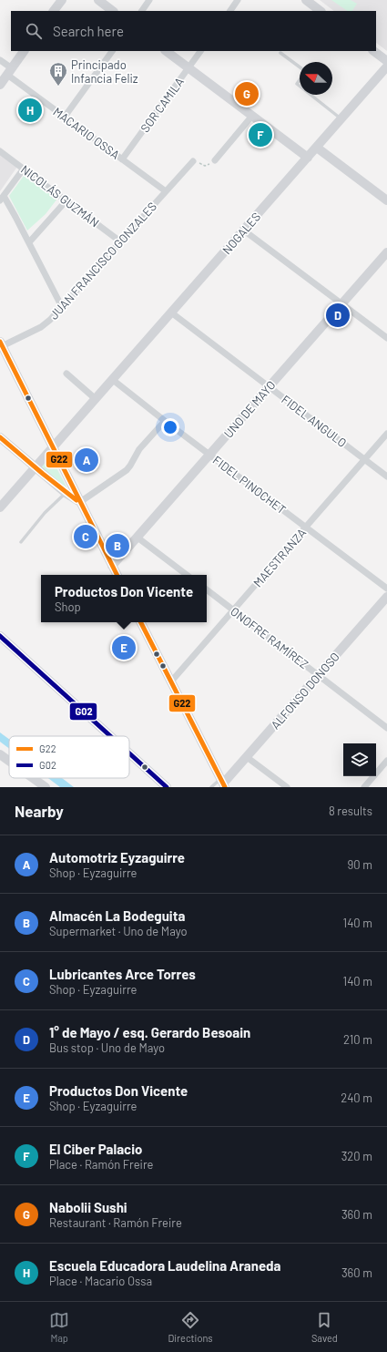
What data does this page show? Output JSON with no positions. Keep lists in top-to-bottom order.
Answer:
{
  "streets": {
    "street": [
      "SOR CAMILA",
      "MACARIO OSSA",
      "NICOLÁS GUZMÁN",
      "NOGALES",
      "JUAN FRANCISCO GONZALES",
      "UNO DE MAYO",
      "FIDEL ANGULO",
      "FIDEL PINOCHET",
      "MAESTRANZA",
      "ONOFRE RAMÍREZ",
      "ALFONSO DONOSO"
    ]
  },
  "crossings": [
    ["SOR CAMILA", "MACARIO OSSA"],
    ["MACARIO OSSA", "JUAN FRANCISCO GONZALES"],
    ["NICOLÁS GUZMÁN", "JUAN FRANCISCO GONZALES"],
    ["NOGALES", "FIDEL ANGULO"],
    ["NOGALES", "FIDEL PINOCHET"],
    ["UNO DE MAYO", "FIDEL ANGULO"],
    ["UNO DE MAYO", "FIDEL PINOCHET"],
    ["FIDEL ANGULO", "MAESTRANZA"],
    ["FIDEL PINOCHET", "MAESTRANZA"],
    ["MAESTRANZA", "ONOFRE RAMÍREZ"],
    ["ONOFRE RAMÍREZ", "ALFONSO DONOSO"]
  ],
  "places": {
    "building": ["Principado Infancia Feliz"]
  },
  "lines": ["transit line G22", "transit line G02"],
  "legend": ["G22", "G02"],
  "north": "left",
  "page": {
    "search": "Search here",
    "pins": [
      "G",
      "H",
      "F",
      "D",
      "A",
      "C",
      "B",
      "E"
    ],
    "popup": ["Productos Don Vicente", "Shop"],
    "heading": ["Nearby", "8 results"],
    "list": [
      {
        "mark": "A",
        "name": "Automotriz Eyzaguirre",
        "note": "Shop · Eyzaguirre",
        "value": "90 m"
      },
      {
        "mark": "B",
        "name": "Almacén La Bodeguita",
        "note": "Supermarket · Uno de Mayo",
        "value": "140 m"
      },
      {
        "mark": "C",
        "name": "Lubricantes Arce Torres",
        "note": "Shop · Eyzaguirre",
        "value": "140 m"
      },
      {
        "mark": "D",
        "name": "1° de Mayo / esq. Gerardo Besoain",
        "note": "Bus stop · Uno de Mayo",
        "value": "210 m"
      },
      {
        "mark": "E",
        "name": "Productos Don Vicente",
        "note": "Shop · Eyzaguirre",
        "value": "240 m"
      },
      {
        "mark": "F",
        "name": "El Ciber Palacio",
        "note": "Place · Ramón Freire",
        "value": "320 m"
      },
      {
        "mark": "G",
        "name": "Nabolii Sushi",
        "note": "Restaurant · Ramón Freire",
        "value": "360 m"
      },
      {
        "mark": "H",
        "name": "Escuela Educadora Laudelina Araneda",
        "note": "Place · Macario Ossa",
        "value": "360 m"
      }
    ],
    "nav": ["Map", "Directions", "Saved"]
  }
}
